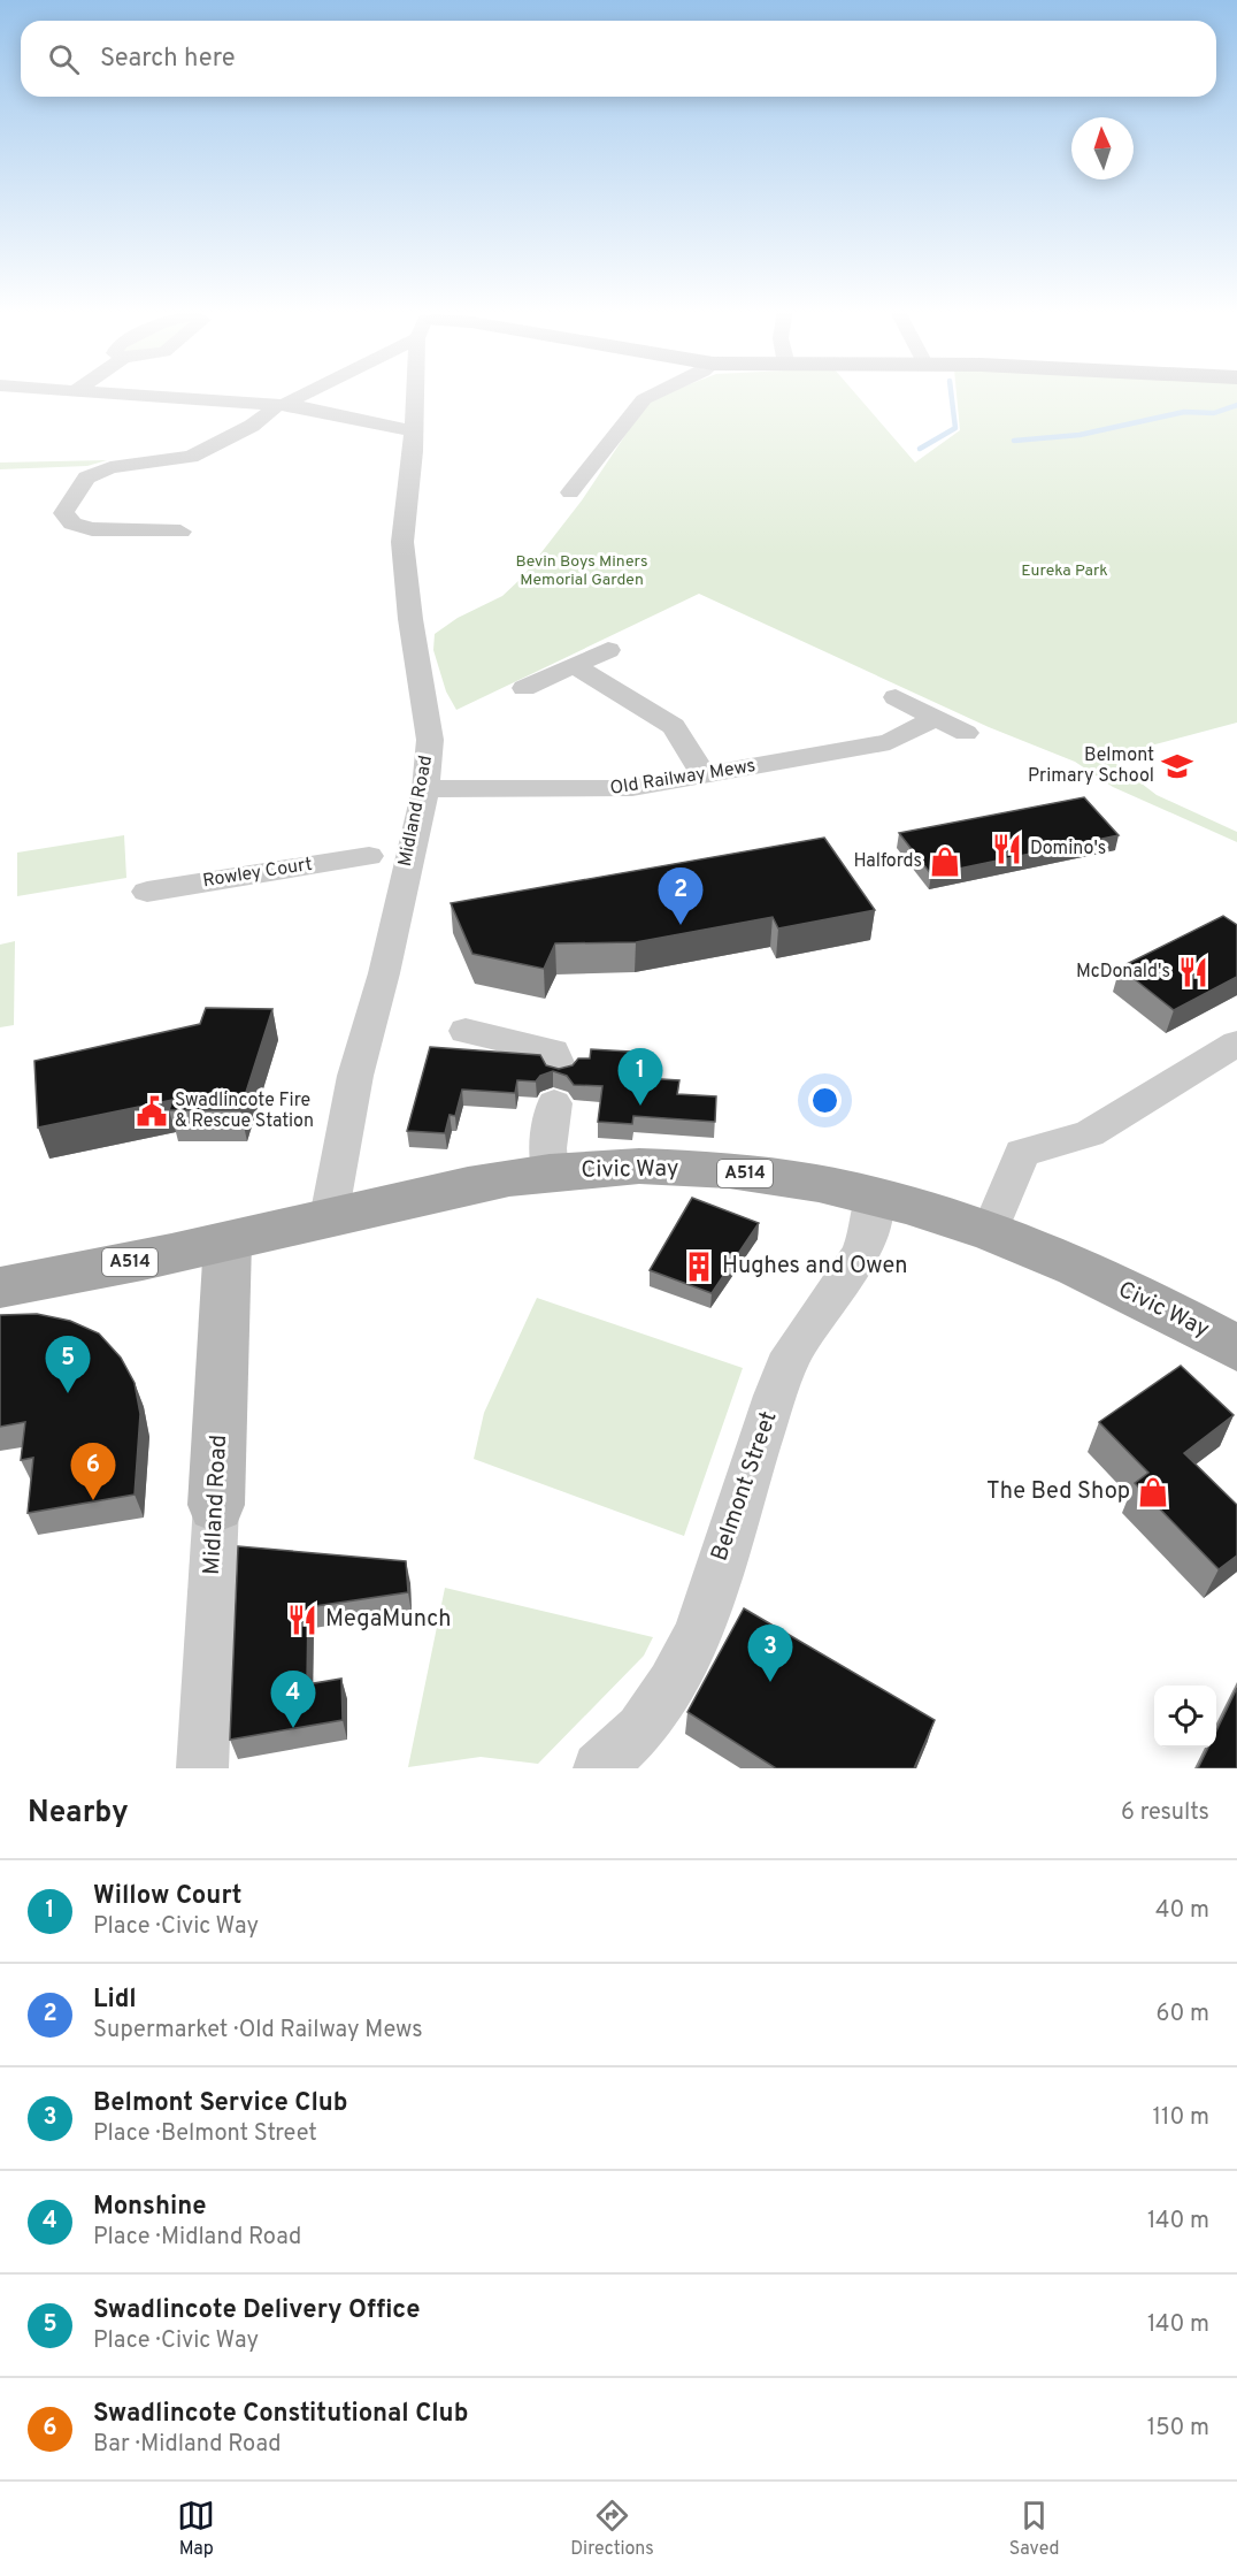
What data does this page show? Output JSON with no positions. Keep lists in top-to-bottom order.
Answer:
{
  "streets": {
    "main road": ["Midland Road", "Civic Way", "A514"],
    "street": ["Old Railway Mews", "Rowley Court", "Belmont Street"]
  },
  "crossings": [
    ["Old Railway Mews", "Midland Road"],
    ["Midland Road", "Civic Way"],
    ["Civic Way", "Belmont Street"]
  ],
  "parks": ["Bevin Boys Miners Memorial Garden", "Eureka Park"],
  "places": {
    "school or university": ["Belmont Primary School"],
    "restaurant": ["Domino's", "McDonald's", "MegaMunch"],
    "shop": ["Halfords", "The Bed Shop"],
    "public building": ["Swadlincote Fire & Rescue Station"],
    "building": ["Hughes and Owen"]
  },
  "north": "top",
  "page": {
    "search": "Search here",
    "pins": [
      "2",
      "1",
      "5",
      "6",
      "3",
      "4"
    ],
    "heading": ["Nearby", "6 results"],
    "list": [
      {
        "mark": "1",
        "name": "Willow Court",
        "note": "Place · Civic Way",
        "value": "40 m"
      },
      {
        "mark": "2",
        "name": "Lidl",
        "note": "Supermarket · Old Railway Mews",
        "value": "60 m"
      },
      {
        "mark": "3",
        "name": "Belmont Service Club",
        "note": "Place · Belmont Street",
        "value": "110 m"
      },
      {
        "mark": "4",
        "name": "Monshine",
        "note": "Place · Midland Road",
        "value": "140 m"
      },
      {
        "mark": "5",
        "name": "Swadlincote Delivery Office",
        "note": "Place · Civic Way",
        "value": "140 m"
      },
      {
        "mark": "6",
        "name": "Swadlincote Constitutional Club",
        "note": "Bar · Midland Road",
        "value": "150 m"
      }
    ],
    "nav": ["Map", "Directions", "Saved"]
  }
}
